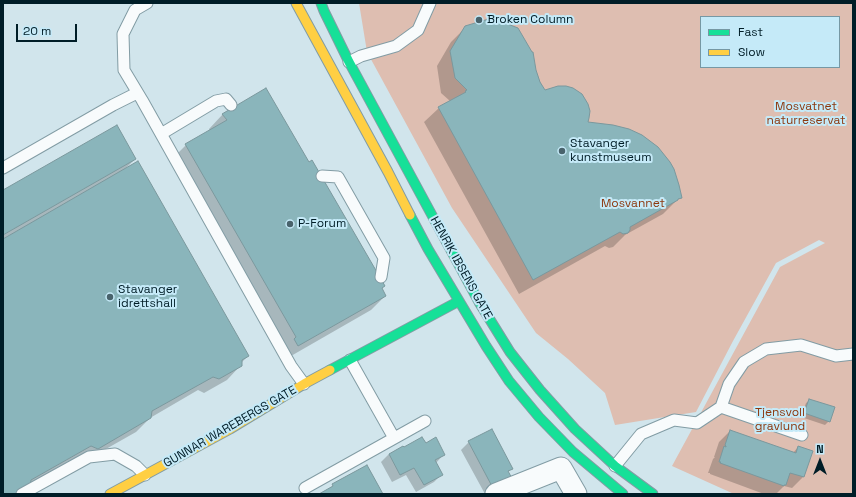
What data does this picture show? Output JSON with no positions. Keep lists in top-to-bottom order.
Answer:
{
  "streets": {
    "main road": ["HENRIK IBSENS GATE", "GUNNAR WAREBERGS GATE"]
  },
  "crossings": [
    ["HENRIK IBSENS GATE", "GUNNAR WAREBERGS GATE"]
  ],
  "parks": ["Mosvatnet naturreservat", "Mosvannet", "Tjensvoll gravlund"],
  "places": [
    "Broken Column",
    "Stavanger kunstmuseum",
    "P-Forum",
    "Stavanger idrettshall"
  ],
  "legend": ["Fast", "Slow"],
  "scale_bar": "20 m",
  "north": "top"
}
